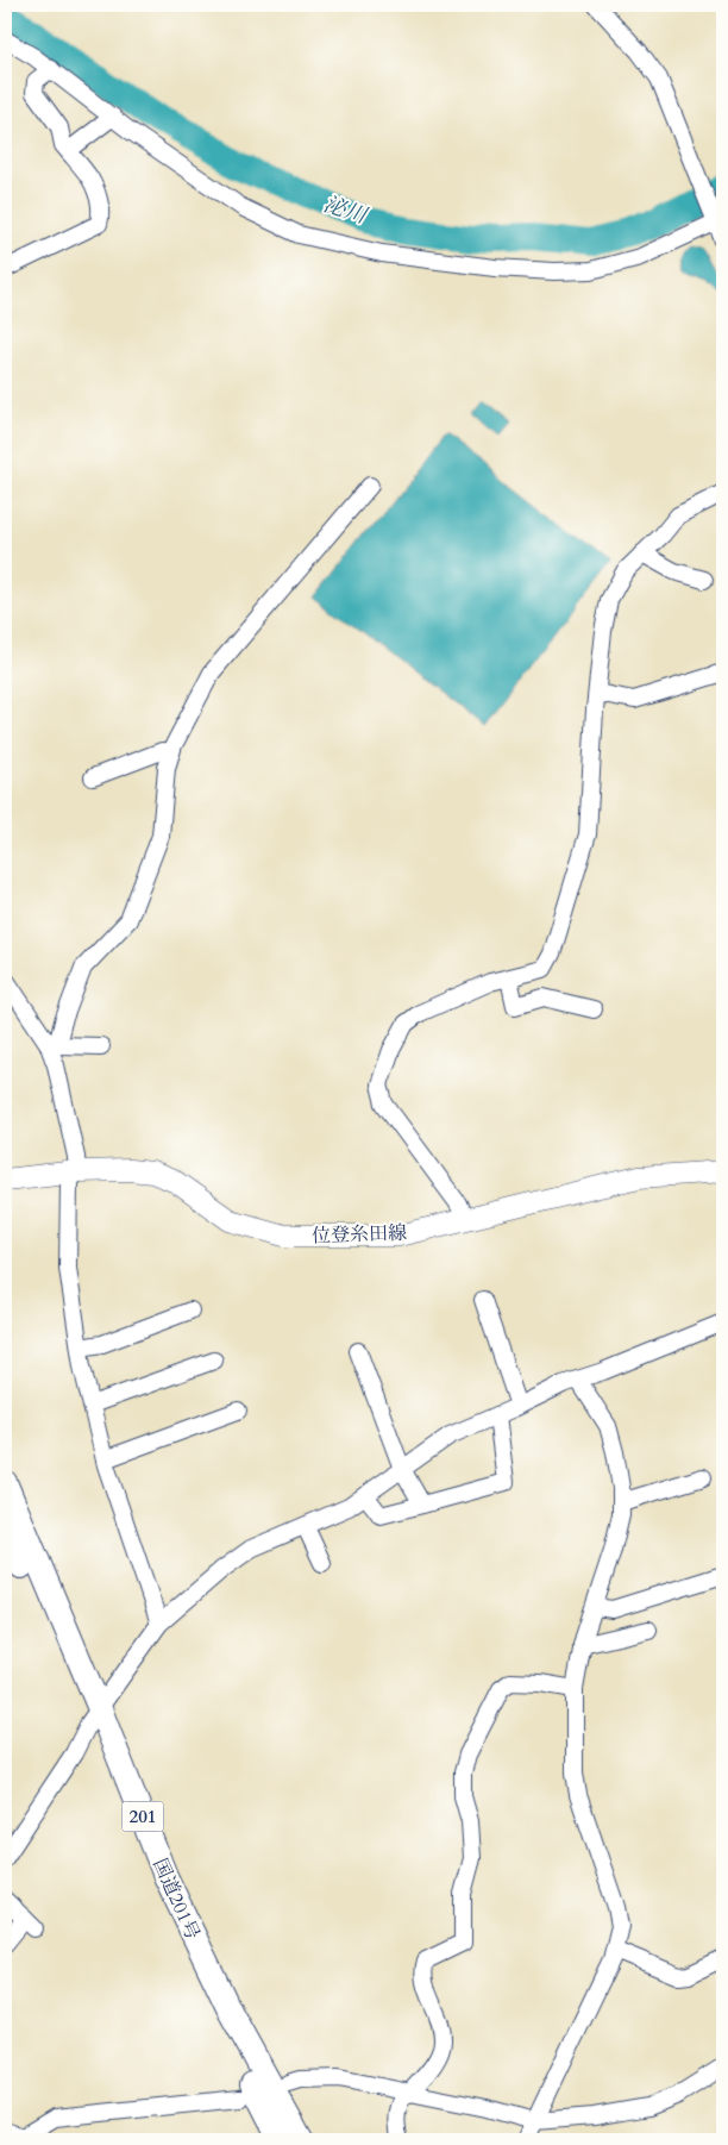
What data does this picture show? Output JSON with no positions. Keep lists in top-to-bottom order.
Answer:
{
  "streets": {
    "highway": ["201", "国道201号"],
    "main road": ["位登糸田線"]
  },
  "water": ["泌川"]
}
